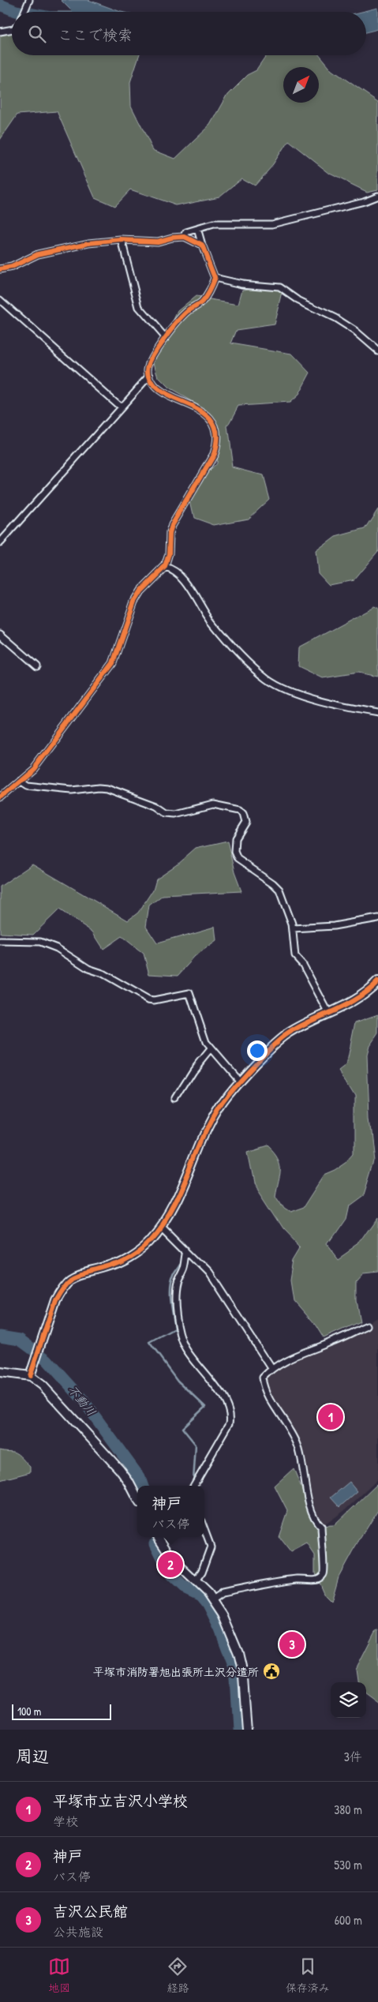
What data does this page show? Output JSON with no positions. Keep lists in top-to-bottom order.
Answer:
{
  "water": ["不動川"],
  "places": {
    "public building": ["平塚市消防署旭出張所土沢分遣所"]
  },
  "scale_bar": "100 m",
  "north": "top right",
  "page": {
    "search": "ここで検索",
    "pins": ["1", "2", "3"],
    "popup": ["神戸", "バス停"],
    "scale": "100 m",
    "heading": ["周辺", "3件"],
    "list": [
      {
        "mark": "1",
        "name": "平塚市立吉沢小学校",
        "note": "学校",
        "value": "380 m"
      },
      {
        "mark": "2",
        "name": "神戸",
        "note": "バス停",
        "value": "530 m"
      },
      {
        "mark": "3",
        "name": "吉沢公民館",
        "note": "公共施設",
        "value": "600 m"
      }
    ],
    "nav": ["地図", "経路", "保存済み"]
  }
}
